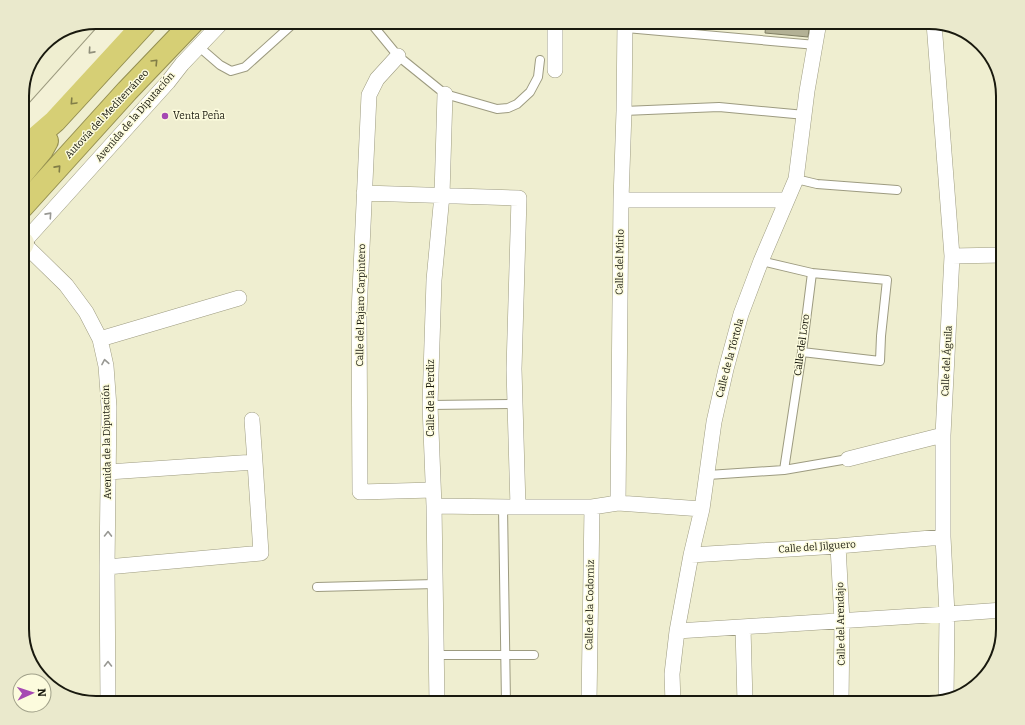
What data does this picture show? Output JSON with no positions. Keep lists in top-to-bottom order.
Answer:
{
  "streets": {
    "highway": ["Autovía del Mediterráneo"],
    "street": [
      "Avenida de la Diputación",
      "Calle del Mirlo",
      "Calle del Pajaro Carpintero",
      "Calle de la Tórtola",
      "Calle del Águila",
      "Calle de la Perdiz",
      "Calle del Jilguero",
      "Calle de la Codorniz",
      "Calle del Arendajo"
    ],
    "lane": ["Calle del Loro"]
  },
  "crossings": [
    ["Calle del Pajaro Carpintero", "Calle de la Perdiz"],
    ["Calle de la Tórtola", "Calle del Jilguero"],
    ["Calle del Águila", "Calle del Jilguero"],
    ["Calle del Jilguero", "Calle del Arendajo"]
  ],
  "one_way": ["Avenida de la Diputación"],
  "places": ["Venta Peña"],
  "north": "right"
}
